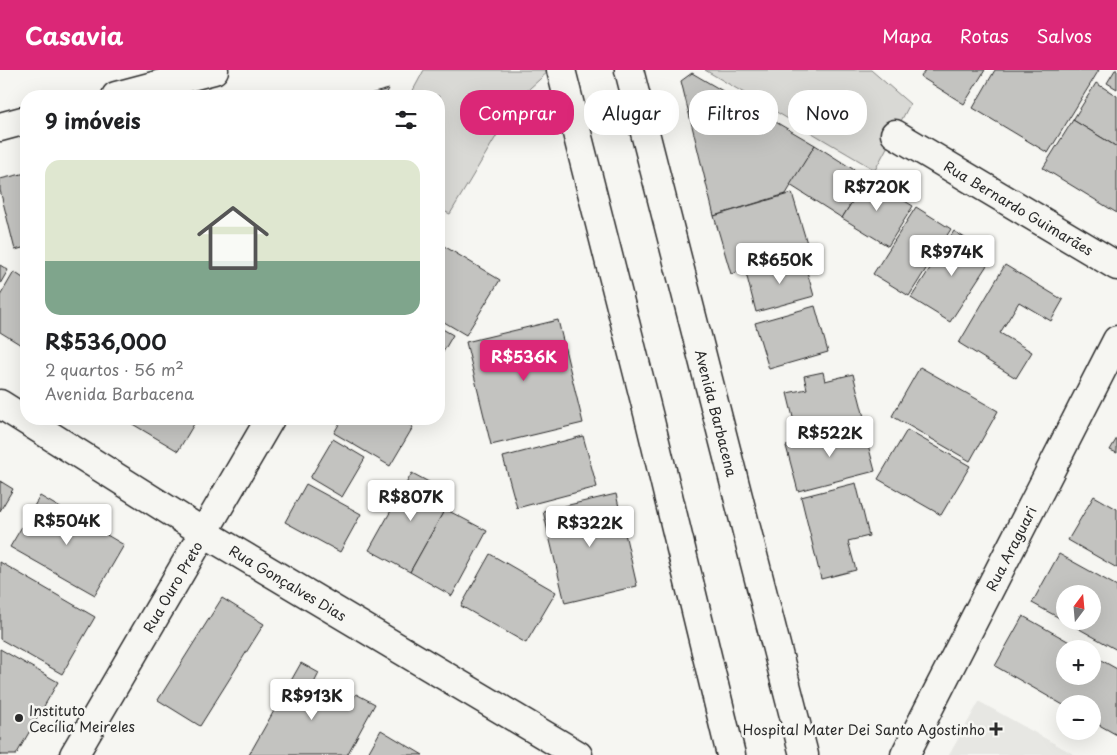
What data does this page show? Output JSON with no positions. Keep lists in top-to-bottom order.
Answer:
{
  "streets": {
    "street": [
      "Rua Bernardo Guimarães",
      "Avenida Barbacena",
      "Rua Araguari",
      "Rua Gonçalves Dias",
      "Rua Ouro Preto"
    ]
  },
  "crossings": [
    ["Rua Gonçalves Dias", "Rua Ouro Preto"]
  ],
  "places": {
    "other": ["Instituto Cecília Meireles"],
    "health": ["Hospital Mater Dei Santo Agostinho"]
  },
  "north": "top",
  "page": {
    "header": "Casavia",
    "nav": ["Mapa", "Rotas", "Salvos"],
    "chip": [
      "Comprar",
      "Alugar",
      "Filtros",
      "Novo"
    ],
    "heading": "9 imóveis",
    "list": [
      {
        "name": "R$536,000",
        "note": "2 quartos · 56 m² · Avenida Barbacena"
      }
    ],
    "price": [
      "R$720K",
      "R$974K",
      "R$650K",
      "R$536K",
      "R$522K",
      "R$807K",
      "R$504K",
      "R$322K",
      "R$913K"
    ],
    "map_buttons": ["+", "−"]
  }
}
